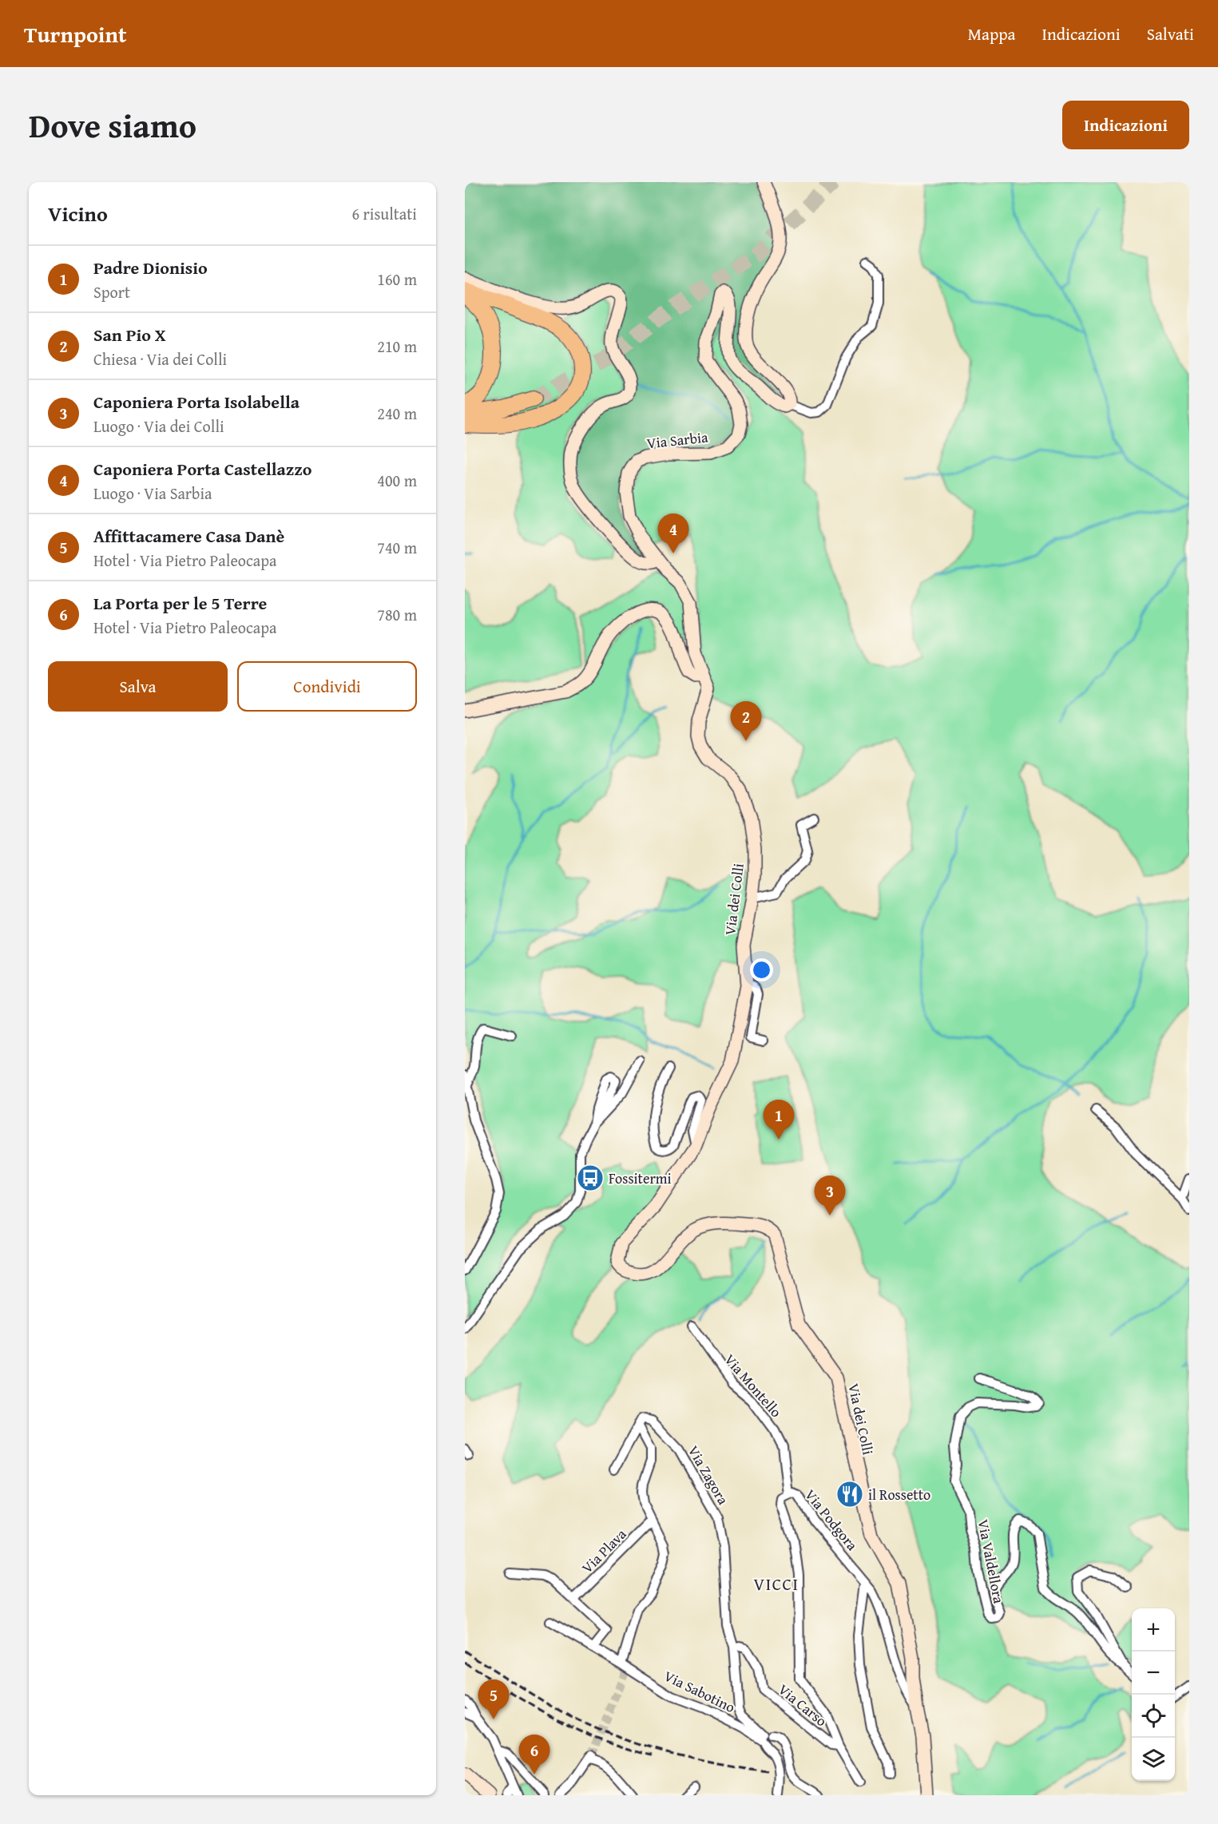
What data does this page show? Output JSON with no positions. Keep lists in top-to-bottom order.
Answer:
{
  "streets": {
    "street": [
      "Via Sarbia",
      "Via dei Colli",
      "Via Montello",
      "Via Zagora",
      "Via Podgora",
      "Via Plava",
      "Via Valdellora",
      "Via Sabotino",
      "Via Carso"
    ]
  },
  "crossings": [
    ["Via Sarbia", "Via dei Colli"],
    ["Via dei Colli", "Via Podgora"],
    ["Via Montello", "Via Podgora"],
    ["Via Zagora", "Via Carso"],
    ["Via Podgora", "Via Carso"]
  ],
  "districts": ["VICCI"],
  "places": {
    "bus stop": ["Fossitermi"],
    "restaurant": ["il Rossetto"]
  },
  "page": {
    "header": "Turnpoint",
    "nav": ["Mappa", "Indicazioni", "Salvati"],
    "title": "Dove siamo",
    "buttons": [
      "Indicazioni",
      ["Salva", "Condividi"]
    ],
    "heading": ["Vicino", "6 risultati"],
    "list": [
      {
        "mark": "1",
        "name": "Padre Dionisio",
        "note": "Sport",
        "value": "160 m"
      },
      {
        "mark": "2",
        "name": "San Pio X",
        "note": "Chiesa · Via dei Colli",
        "value": "210 m"
      },
      {
        "mark": "3",
        "name": "Caponiera Porta Isolabella",
        "note": "Luogo · Via dei Colli",
        "value": "240 m"
      },
      {
        "mark": "4",
        "name": "Caponiera Porta Castellazzo",
        "note": "Luogo · Via Sarbia",
        "value": "400 m"
      },
      {
        "mark": "5",
        "name": "Affittacamere Casa Danè",
        "note": "Hotel · Via Pietro Paleocapa",
        "value": "740 m"
      },
      {
        "mark": "6",
        "name": "La Porta per le 5 Terre",
        "note": "Hotel · Via Pietro Paleocapa",
        "value": "780 m"
      }
    ],
    "pins": [
      "4",
      "2",
      "1",
      "3",
      "5",
      "6"
    ],
    "map_buttons": ["+", "−"]
  }
}
